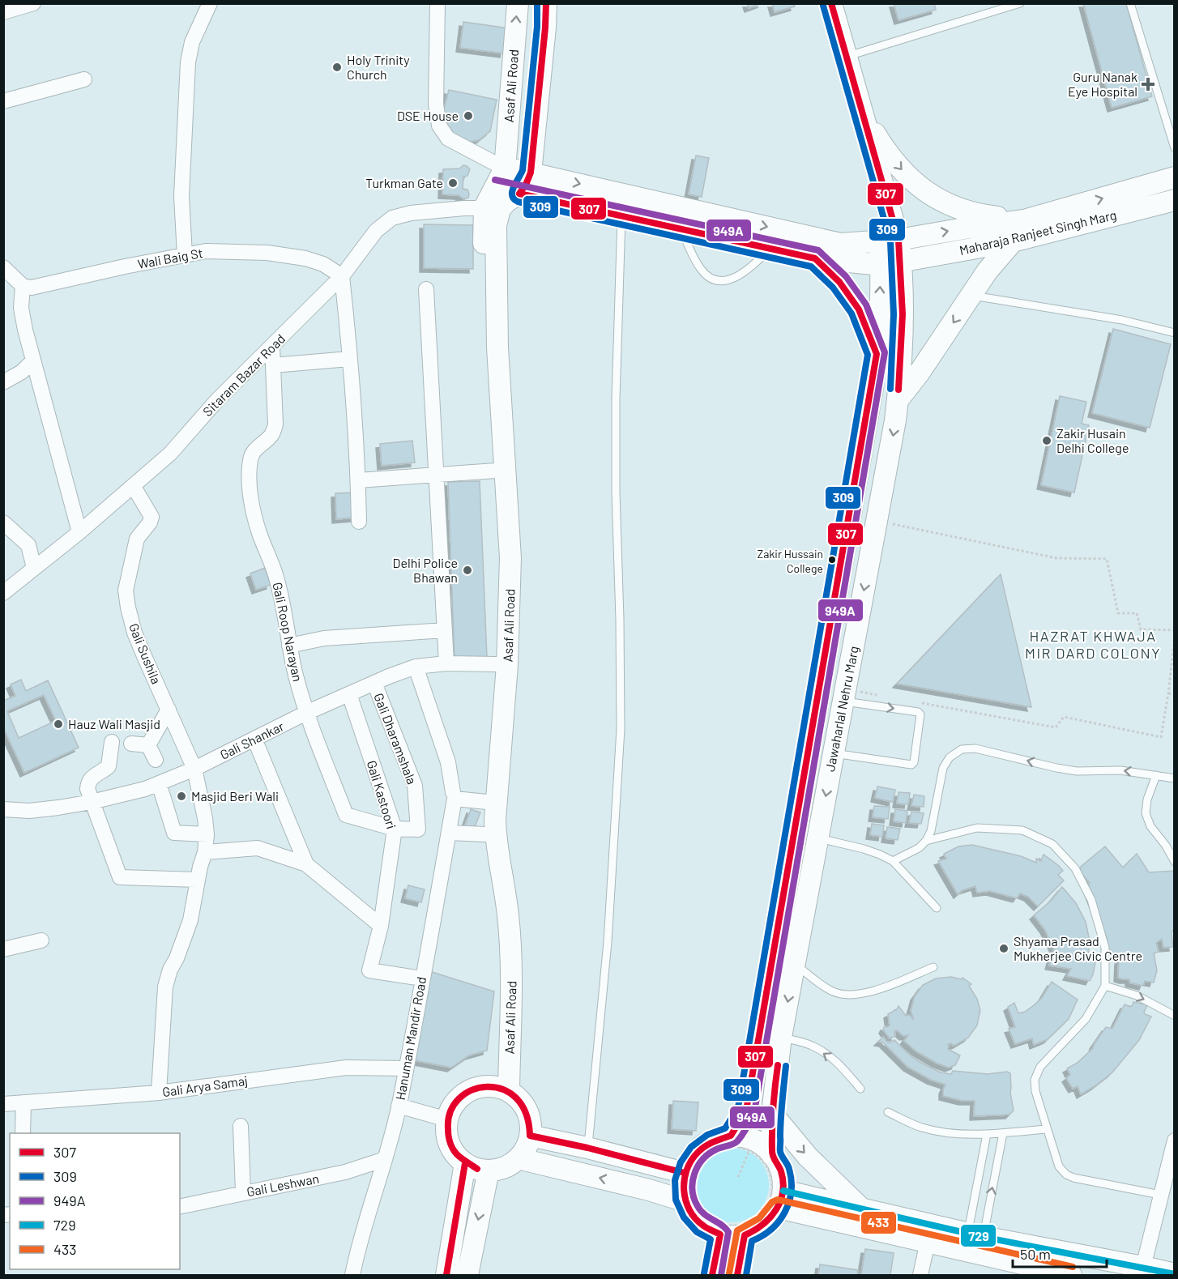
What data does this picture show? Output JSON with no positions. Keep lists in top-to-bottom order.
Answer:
{
  "streets": {
    "main road": ["Asaf Ali Road", "Maharaja Ranjeet Singh Marg", "Jawaharlal Nehru Marg"],
    "street": [
      "Wali Baig St",
      "Sitaram Bazar Road",
      "Gali Roop Narayan",
      "Gali Sushila",
      "Gali Dharamshala",
      "Gali Shankar",
      "Gali Kastoori",
      "Hanuman Mandir Road",
      "Gali Arya Samaj",
      "Gali Leshwan"
    ]
  },
  "crossings": [
    ["Asaf Ali Road", "Maharaja Ranjeet Singh Marg"],
    ["Asaf Ali Road", "Sitaram Bazar Road"],
    ["Asaf Ali Road", "Gali Shankar"],
    ["Maharaja Ranjeet Singh Marg", "Jawaharlal Nehru Marg"],
    ["Wali Baig St", "Sitaram Bazar Road"],
    ["Sitaram Bazar Road", "Gali Roop Narayan"],
    ["Sitaram Bazar Road", "Gali Sushila"],
    ["Gali Roop Narayan", "Gali Dharamshala"],
    ["Gali Roop Narayan", "Gali Shankar"],
    ["Gali Roop Narayan", "Gali Kastoori"],
    ["Gali Sushila", "Gali Shankar"],
    ["Gali Sushila", "Gali Arya Samaj"],
    ["Gali Dharamshala", "Gali Shankar"],
    ["Gali Dharamshala", "Gali Kastoori"],
    ["Gali Shankar", "Gali Kastoori"],
    ["Gali Shankar", "Hanuman Mandir Road"],
    ["Gali Kastoori", "Hanuman Mandir Road"],
    ["Hanuman Mandir Road", "Gali Arya Samaj"],
    ["Hanuman Mandir Road", "Gali Leshwan"]
  ],
  "districts": ["HAZRAT KHWAJA MIR DARD COLONY"],
  "places": {
    "other": [
      "Holy Trinity Church",
      "DSE House",
      "Turkman Gate",
      "Zakir Husain Delhi College",
      "Zakir Hussain College",
      "Delhi Police Bhawan",
      "Hauz Wali Masjid",
      "Masjid Beri Wali",
      "Shyama Prasad Mukherjee Civic Centre"
    ],
    "health": ["Guru Nanak Eye Hospital"]
  },
  "lines": [
    "transit line 307",
    "transit line 309",
    "transit line 949A",
    "transit line 729",
    "transit line 433"
  ],
  "legend": [
    "307",
    "309",
    "949A",
    "729",
    "433"
  ],
  "scale_bar": "50 m"
}
